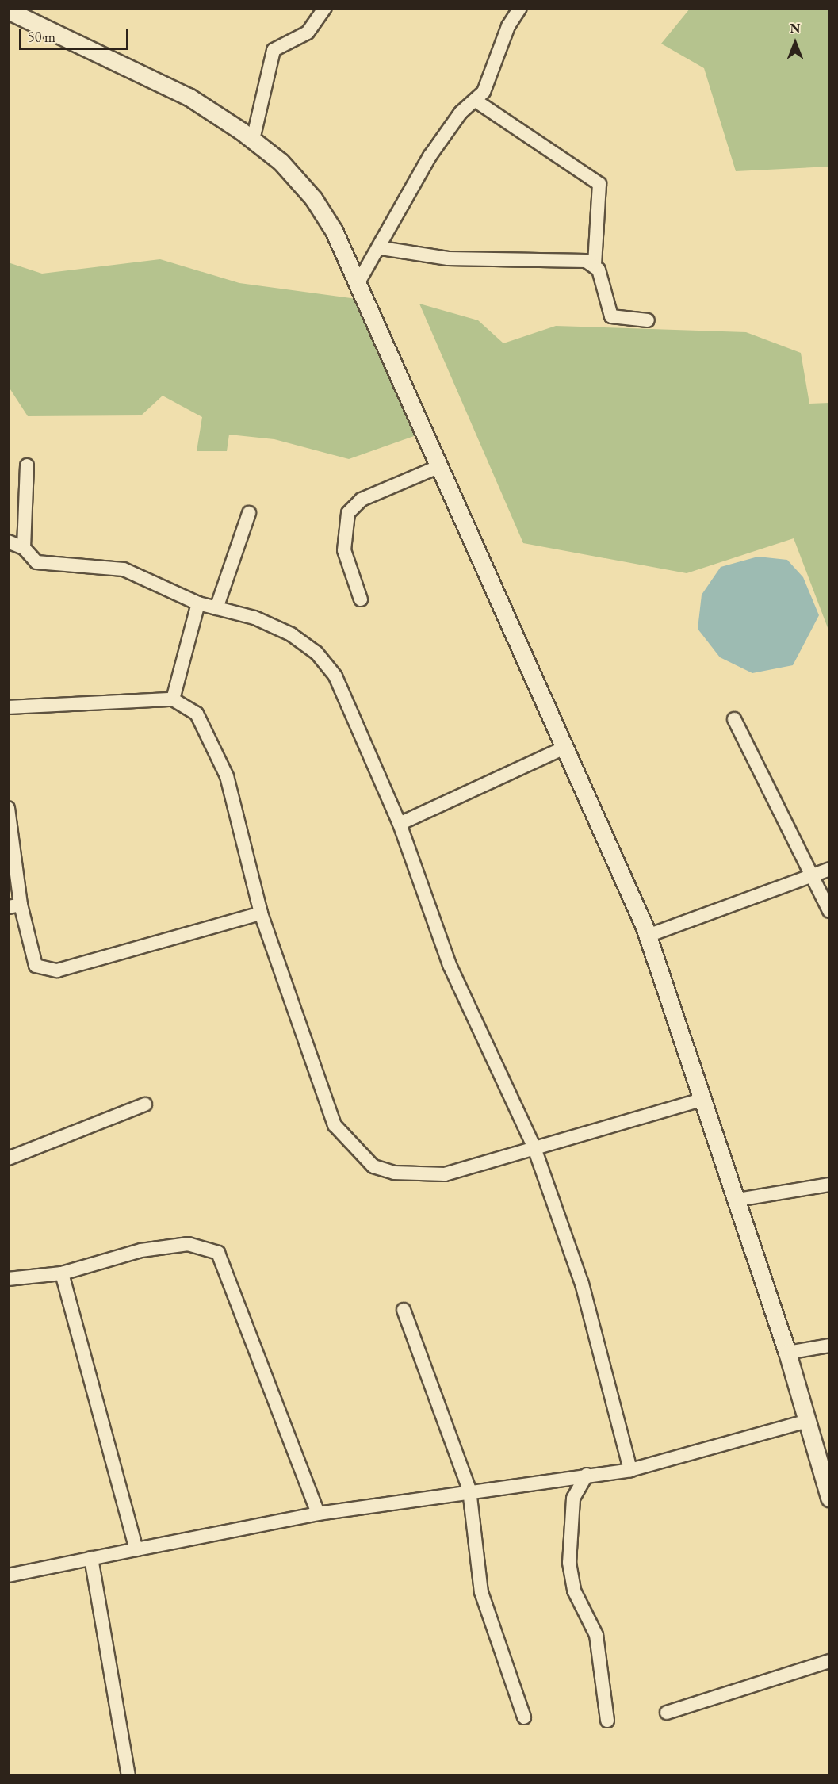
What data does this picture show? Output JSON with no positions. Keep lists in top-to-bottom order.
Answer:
{
  "scale_bar": "50 m",
  "north": "top"
}
